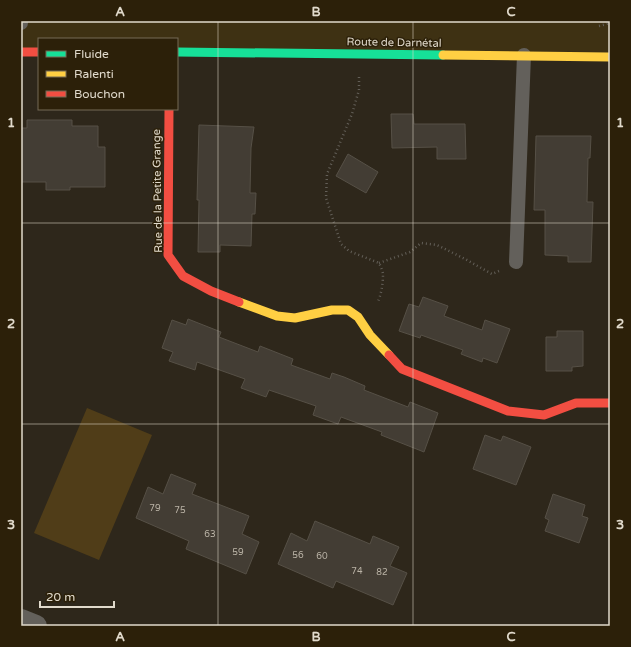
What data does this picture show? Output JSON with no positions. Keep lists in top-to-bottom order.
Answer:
{
  "streets": {
    "street": ["Route de Darnétal", "Rue de la Petite Grange"]
  },
  "house_numbers": [
    "79",
    "75",
    "63",
    "59",
    "56",
    "60",
    "74",
    "82"
  ],
  "legend": ["Fluide", "Ralenti", "Bouchon"],
  "scale_bar": "20 m",
  "grid": {
    "columns": ["A", "B", "C"],
    "rows": ["1", "2", "3"]
  }
}
